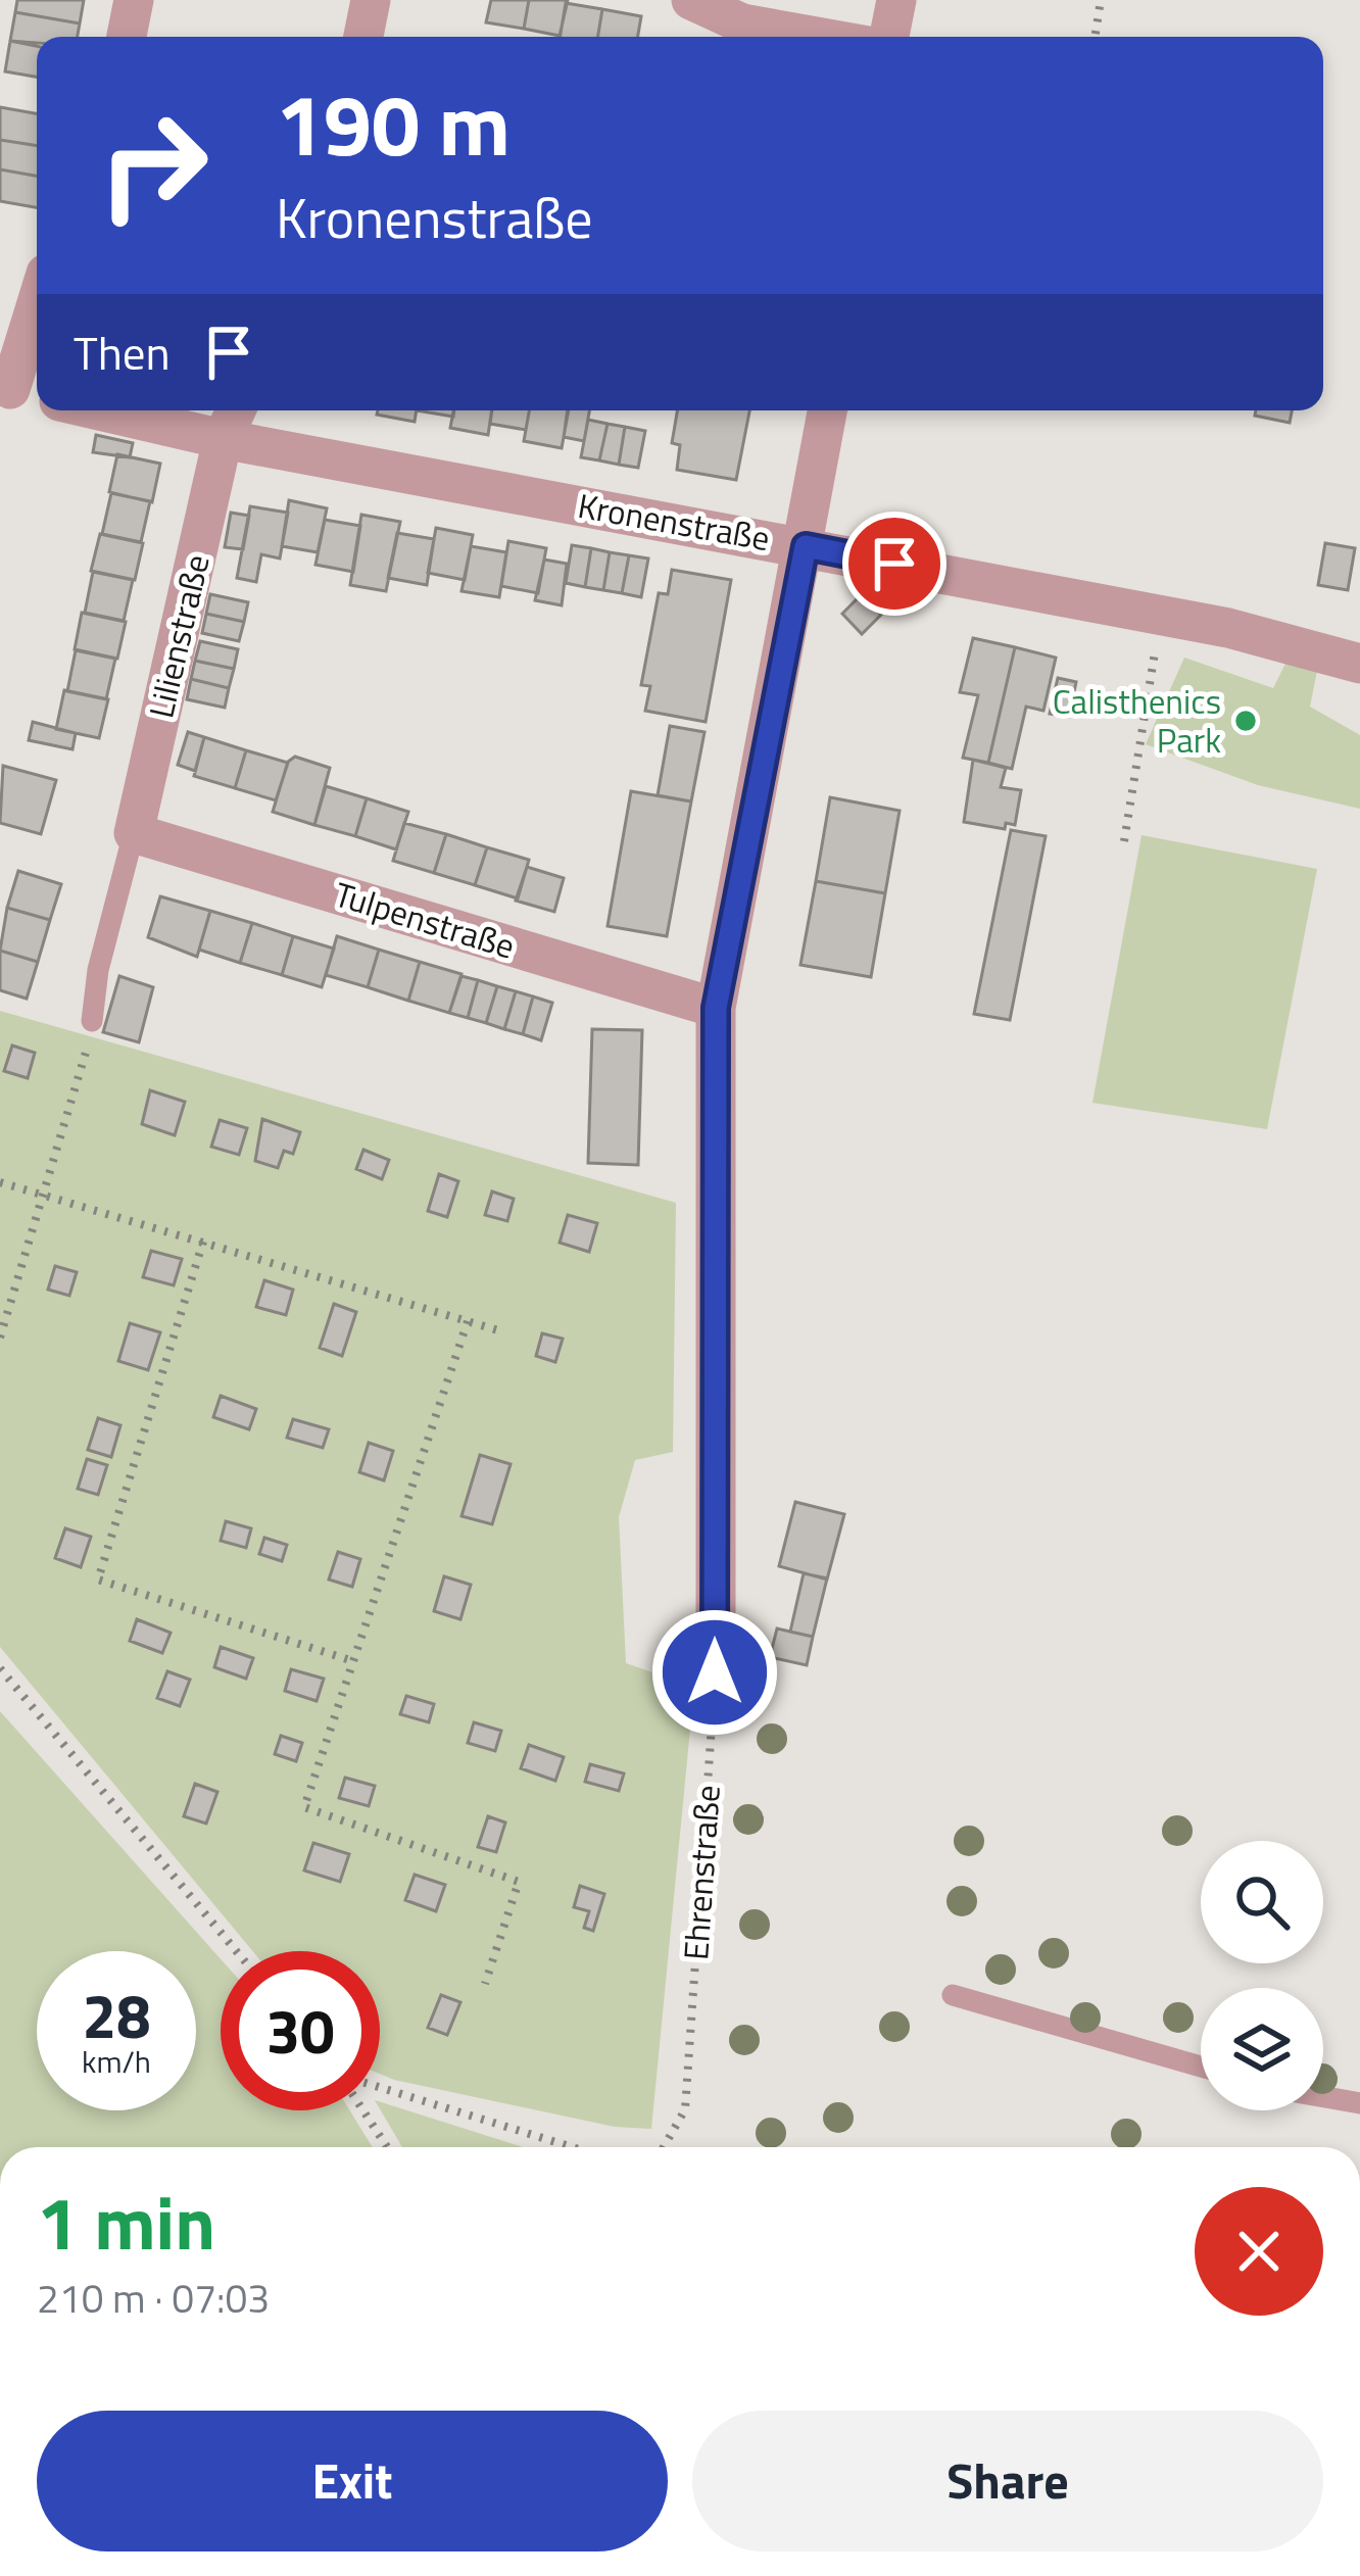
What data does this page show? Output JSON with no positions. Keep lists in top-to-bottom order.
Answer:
{
  "streets": {
    "street": ["Kronenstraße", "Lilienstraße", "Tulpenstraße"],
    "path": ["Ehrenstraße"]
  },
  "crossings": [
    ["Kronenstraße", "Lilienstraße"],
    ["Lilienstraße", "Tulpenstraße"]
  ],
  "places": ["Calisthenics Park"],
  "page": {
    "turn": ["190 m", "Kronenstraße"],
    "then": "Then",
    "speed": "28 km/h",
    "limit": "30",
    "heading": ["1 min", "210 m · 07:03"],
    "buttons": ["Exit", "Share"]
  }
}
